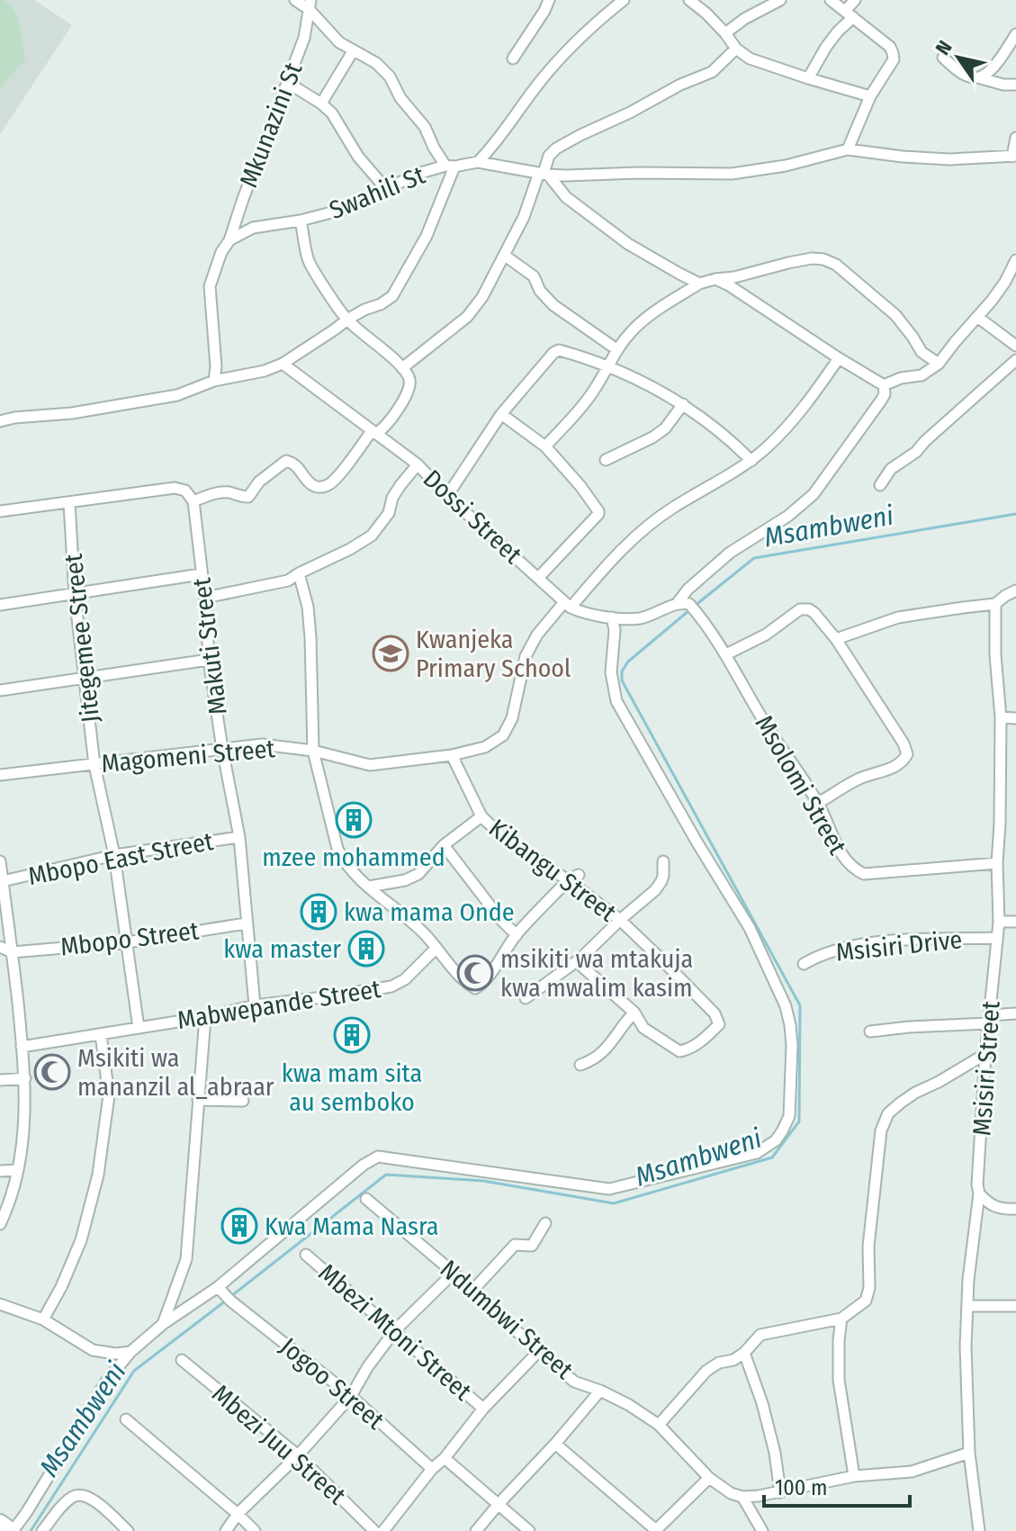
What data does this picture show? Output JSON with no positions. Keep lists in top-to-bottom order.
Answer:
{
  "streets": {
    "street": [
      "Mkunazini St",
      "Swahili St",
      "Dossi Street",
      "Jitegemee Street",
      "Makuti Street",
      "Magomeni Street",
      "Msolomi Street",
      "Mbopo East Street",
      "Kibangu Street",
      "Mbopo Street",
      "Msisiri Drive",
      "Mabwepande Street",
      "Msisiri Street",
      "Ndumbwi Street",
      "Mbezi Mtoni Street",
      "Jogoo Street",
      "Mbezi Juu Street"
    ]
  },
  "crossings": [
    ["Mkunazini St", "Swahili St"],
    ["Dossi Street", "Magomeni Street"],
    ["Jitegemee Street", "Magomeni Street"],
    ["Jitegemee Street", "Mbopo East Street"],
    ["Jitegemee Street", "Mbopo Street"],
    ["Jitegemee Street", "Mabwepande Street"],
    ["Makuti Street", "Magomeni Street"],
    ["Makuti Street", "Mbopo East Street"],
    ["Makuti Street", "Mbopo Street"],
    ["Makuti Street", "Mabwepande Street"],
    ["Magomeni Street", "Kibangu Street"],
    ["Msolomi Street", "Msisiri Street"],
    ["Msisiri Drive", "Msisiri Street"]
  ],
  "water": ["Msambweni"],
  "places": {
    "school or university": ["Kwanjeka Primary School"],
    "building": [
      "mzee mohammed",
      "kwa mama Onde",
      "kwa master",
      "kwa mam sita au semboko",
      "Kwa Mama Nasra"
    ],
    "mosque": ["msikiti wa mtakuja kwa mwalim kasim", "Msikiti wa mananzil al_abraar"]
  },
  "scale_bar": "100 m",
  "north": "top left"
}
